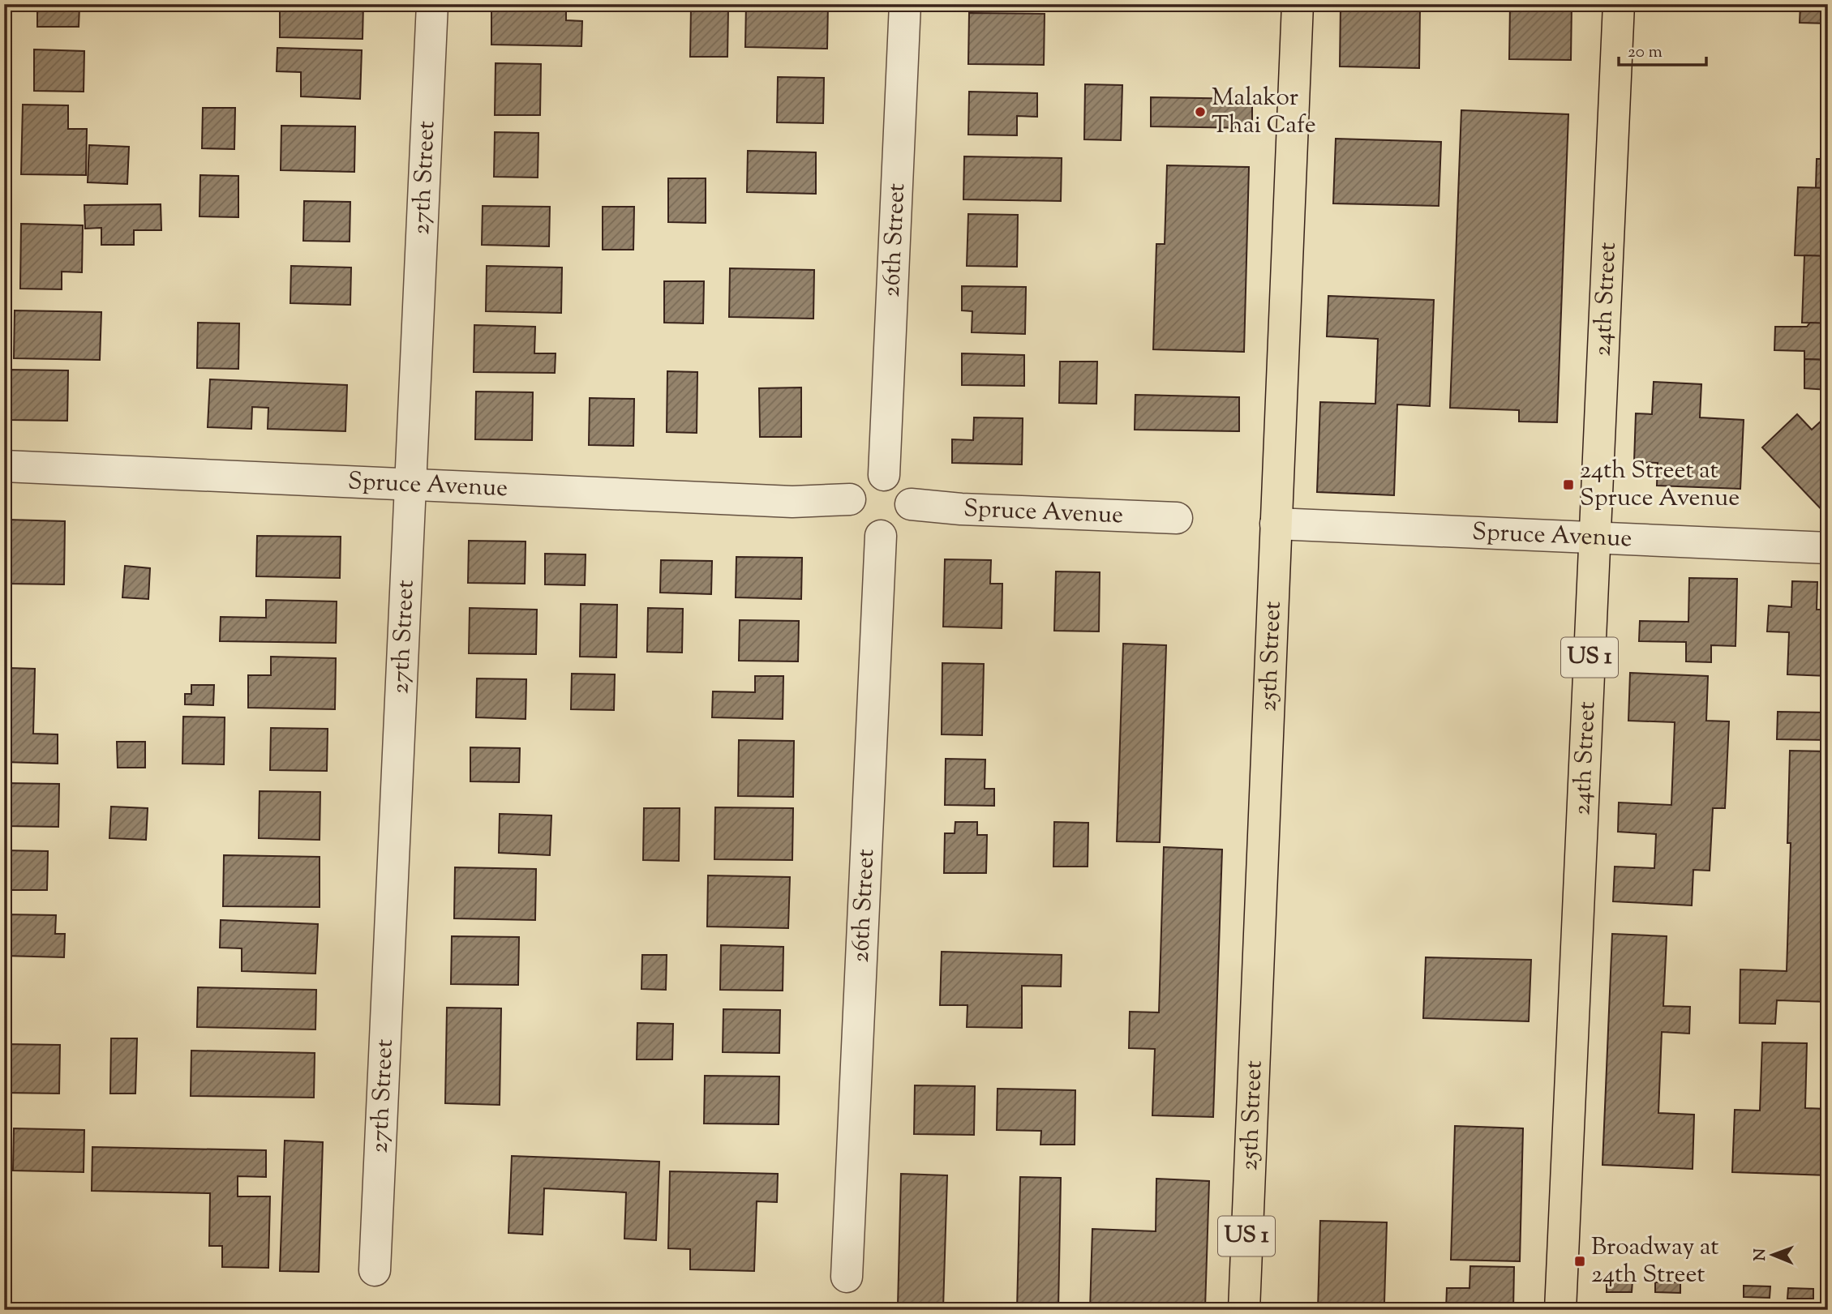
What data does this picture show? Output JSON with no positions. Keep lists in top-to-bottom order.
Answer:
{
  "streets": {
    "main road": ["24th Street", "25th Street", "US 1"],
    "street": ["27th Street", "26th Street", "Spruce Avenue"]
  },
  "crossings": [
    ["27th Street", "Spruce Avenue"],
    ["26th Street", "Spruce Avenue"],
    ["24th Street", "Spruce Avenue"],
    ["Spruce Avenue", "25th Street"]
  ],
  "places": {
    "other": ["Malakor Thai Cafe"],
    "transit": ["24th Street at Spruce Avenue", "Broadway at 24th Street"]
  },
  "scale_bar": "20 m",
  "north": "left"
}
